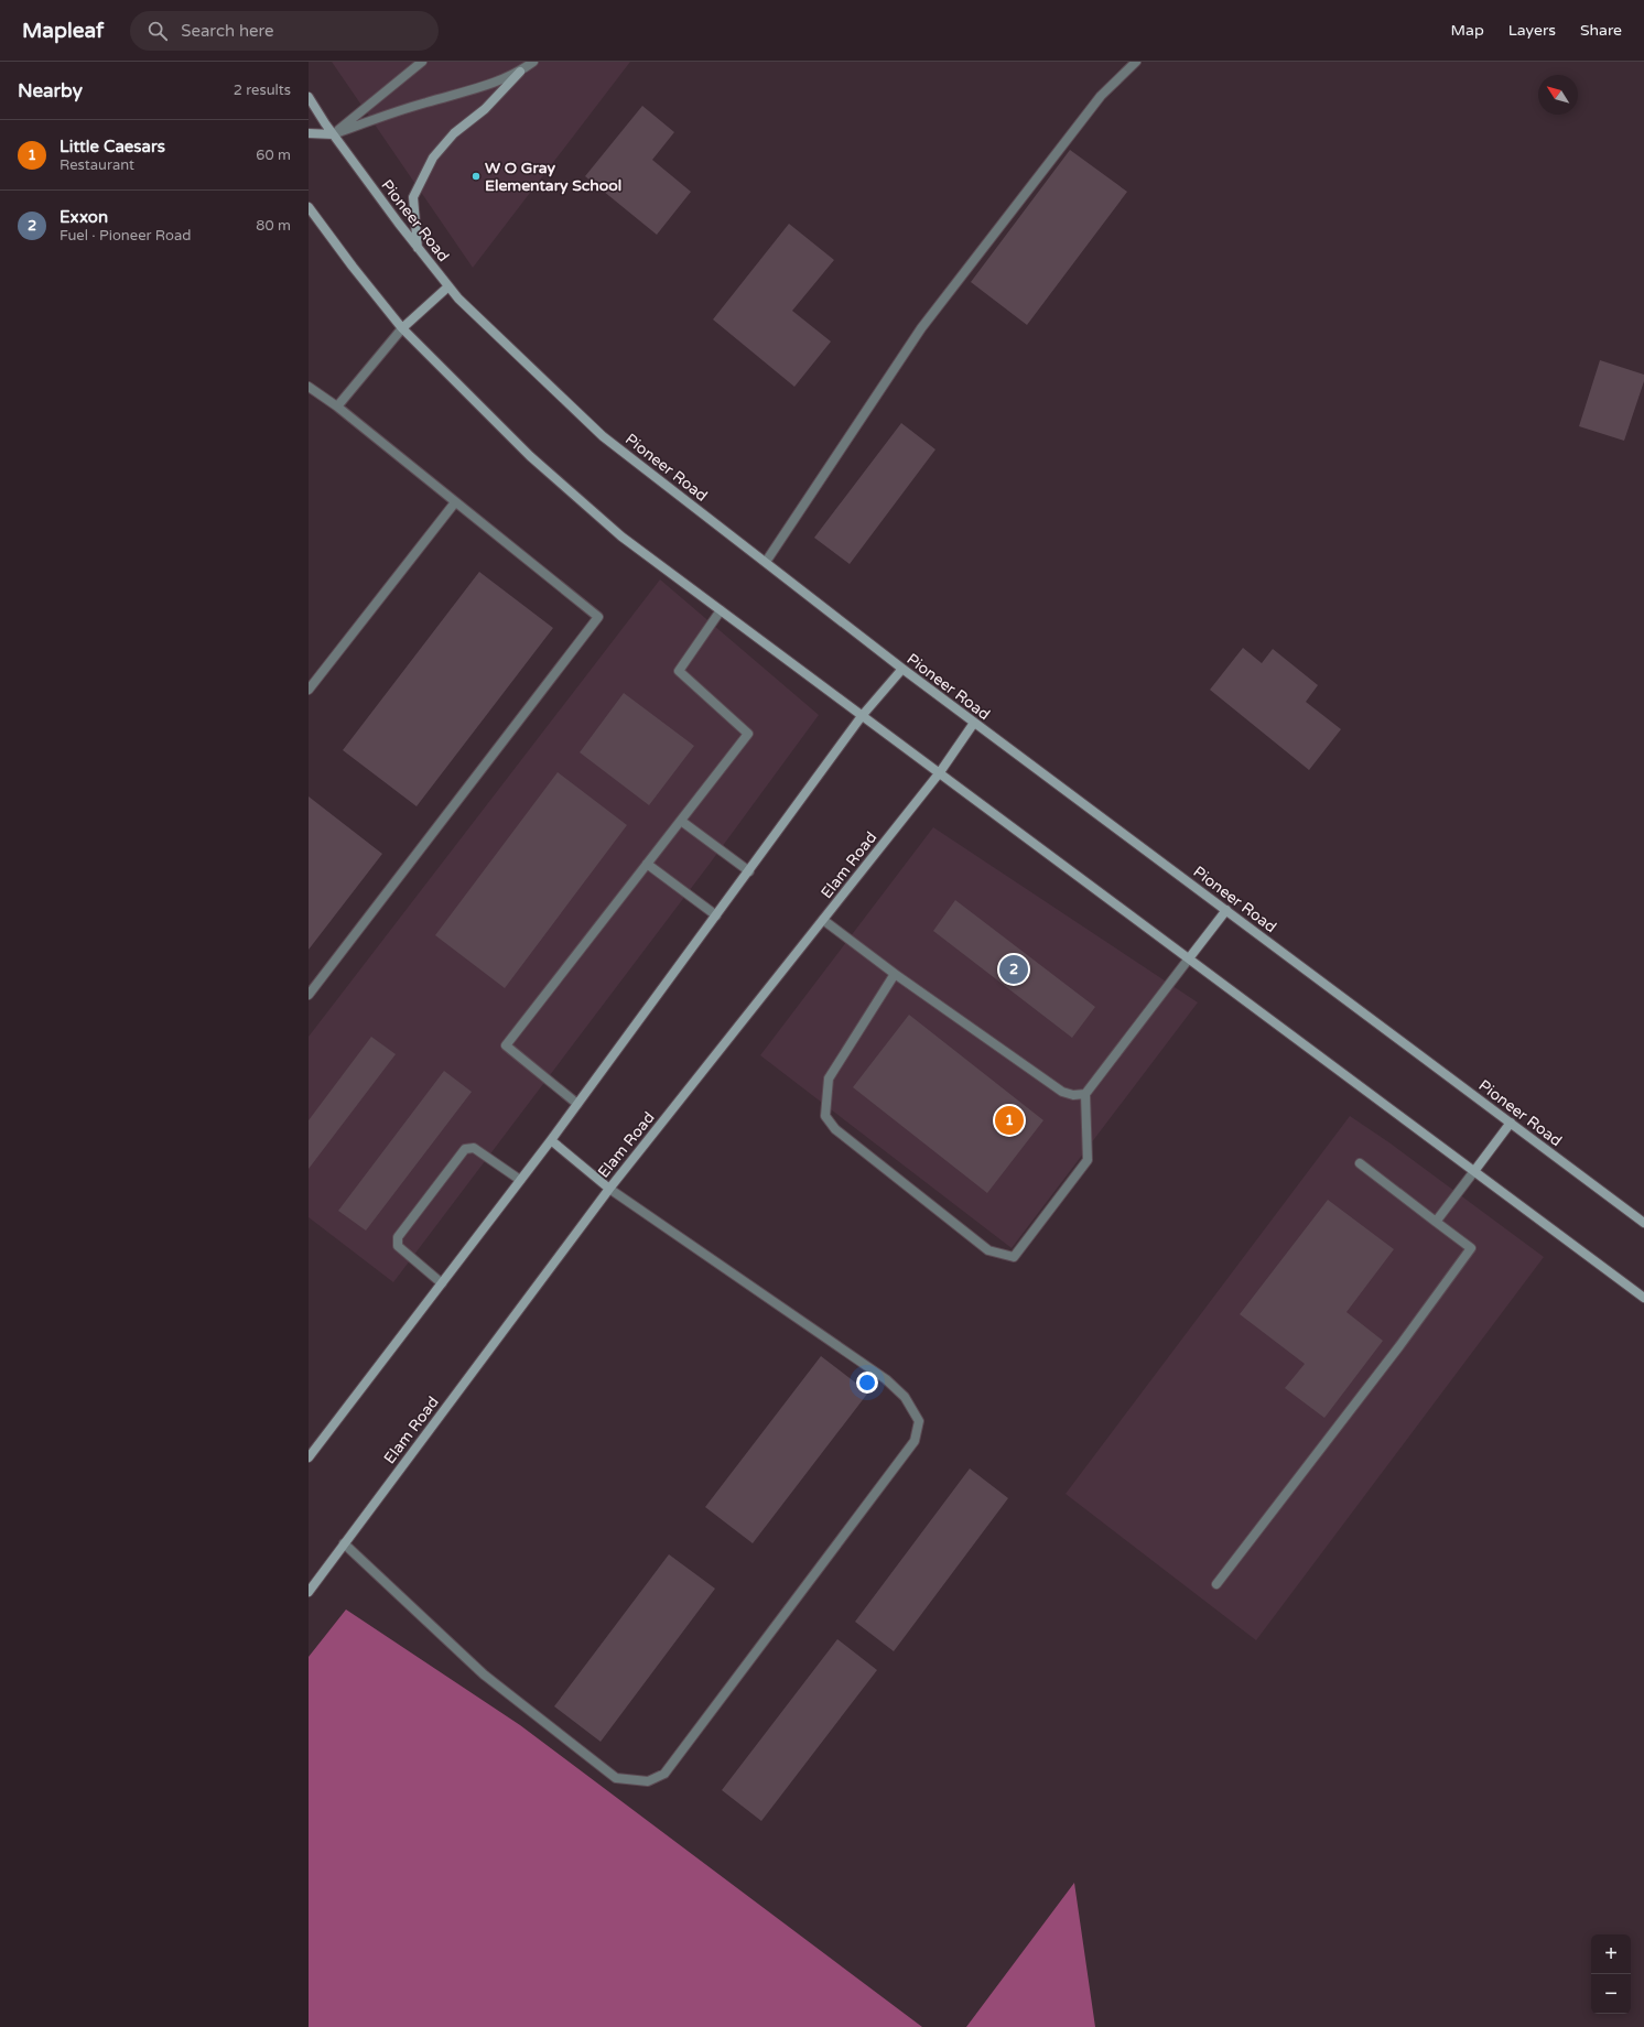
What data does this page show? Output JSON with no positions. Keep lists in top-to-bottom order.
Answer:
{
  "streets": {
    "main road": ["Pioneer Road", "Elam Road"]
  },
  "crossings": [
    ["Pioneer Road", "Elam Road"]
  ],
  "places": ["W O Gray Elementary School"],
  "north": "top left",
  "page": {
    "header": "Mapleaf",
    "search": "Search here",
    "nav": ["Map", "Layers", "Share"],
    "heading": ["Nearby", "2 results"],
    "list": [
      {
        "mark": "1",
        "name": "Little Caesars",
        "note": "Restaurant",
        "value": "60 m"
      },
      {
        "mark": "2",
        "name": "Exxon",
        "note": "Fuel · Pioneer Road",
        "value": "80 m"
      }
    ],
    "pins": ["2", "1"],
    "map_buttons": ["+", "−"]
  }
}
